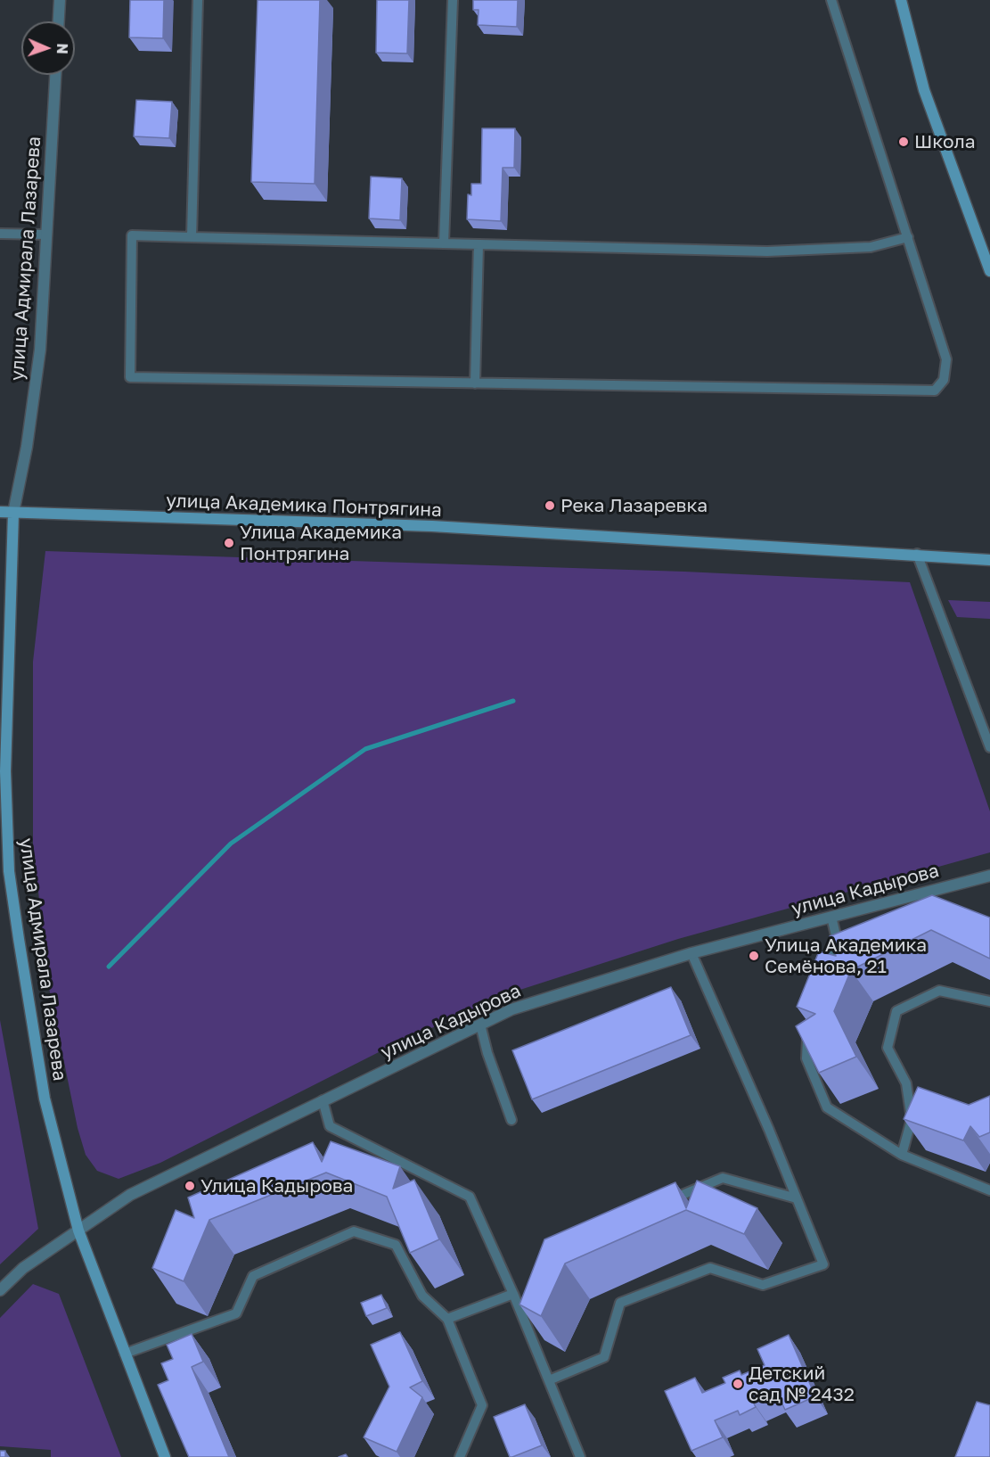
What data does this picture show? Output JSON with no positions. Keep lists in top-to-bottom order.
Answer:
{
  "streets": {
    "street": ["улица Адмирала Лазарева", "улица Академика Понтрягина", "улица Кадырова"]
  },
  "crossings": [
    ["улица Адмирала Лазарева", "улица Академика Понтрягина"],
    ["улица Адмирала Лазарева", "улица Кадырова"]
  ],
  "places": [
    "Школа",
    "Река Лазаревка",
    "Улица Академика Понтрягина",
    "Улица Академика Семёнова, 21",
    "Улица Кадырова",
    "Детский сад № 2432"
  ],
  "north": "right"
}
